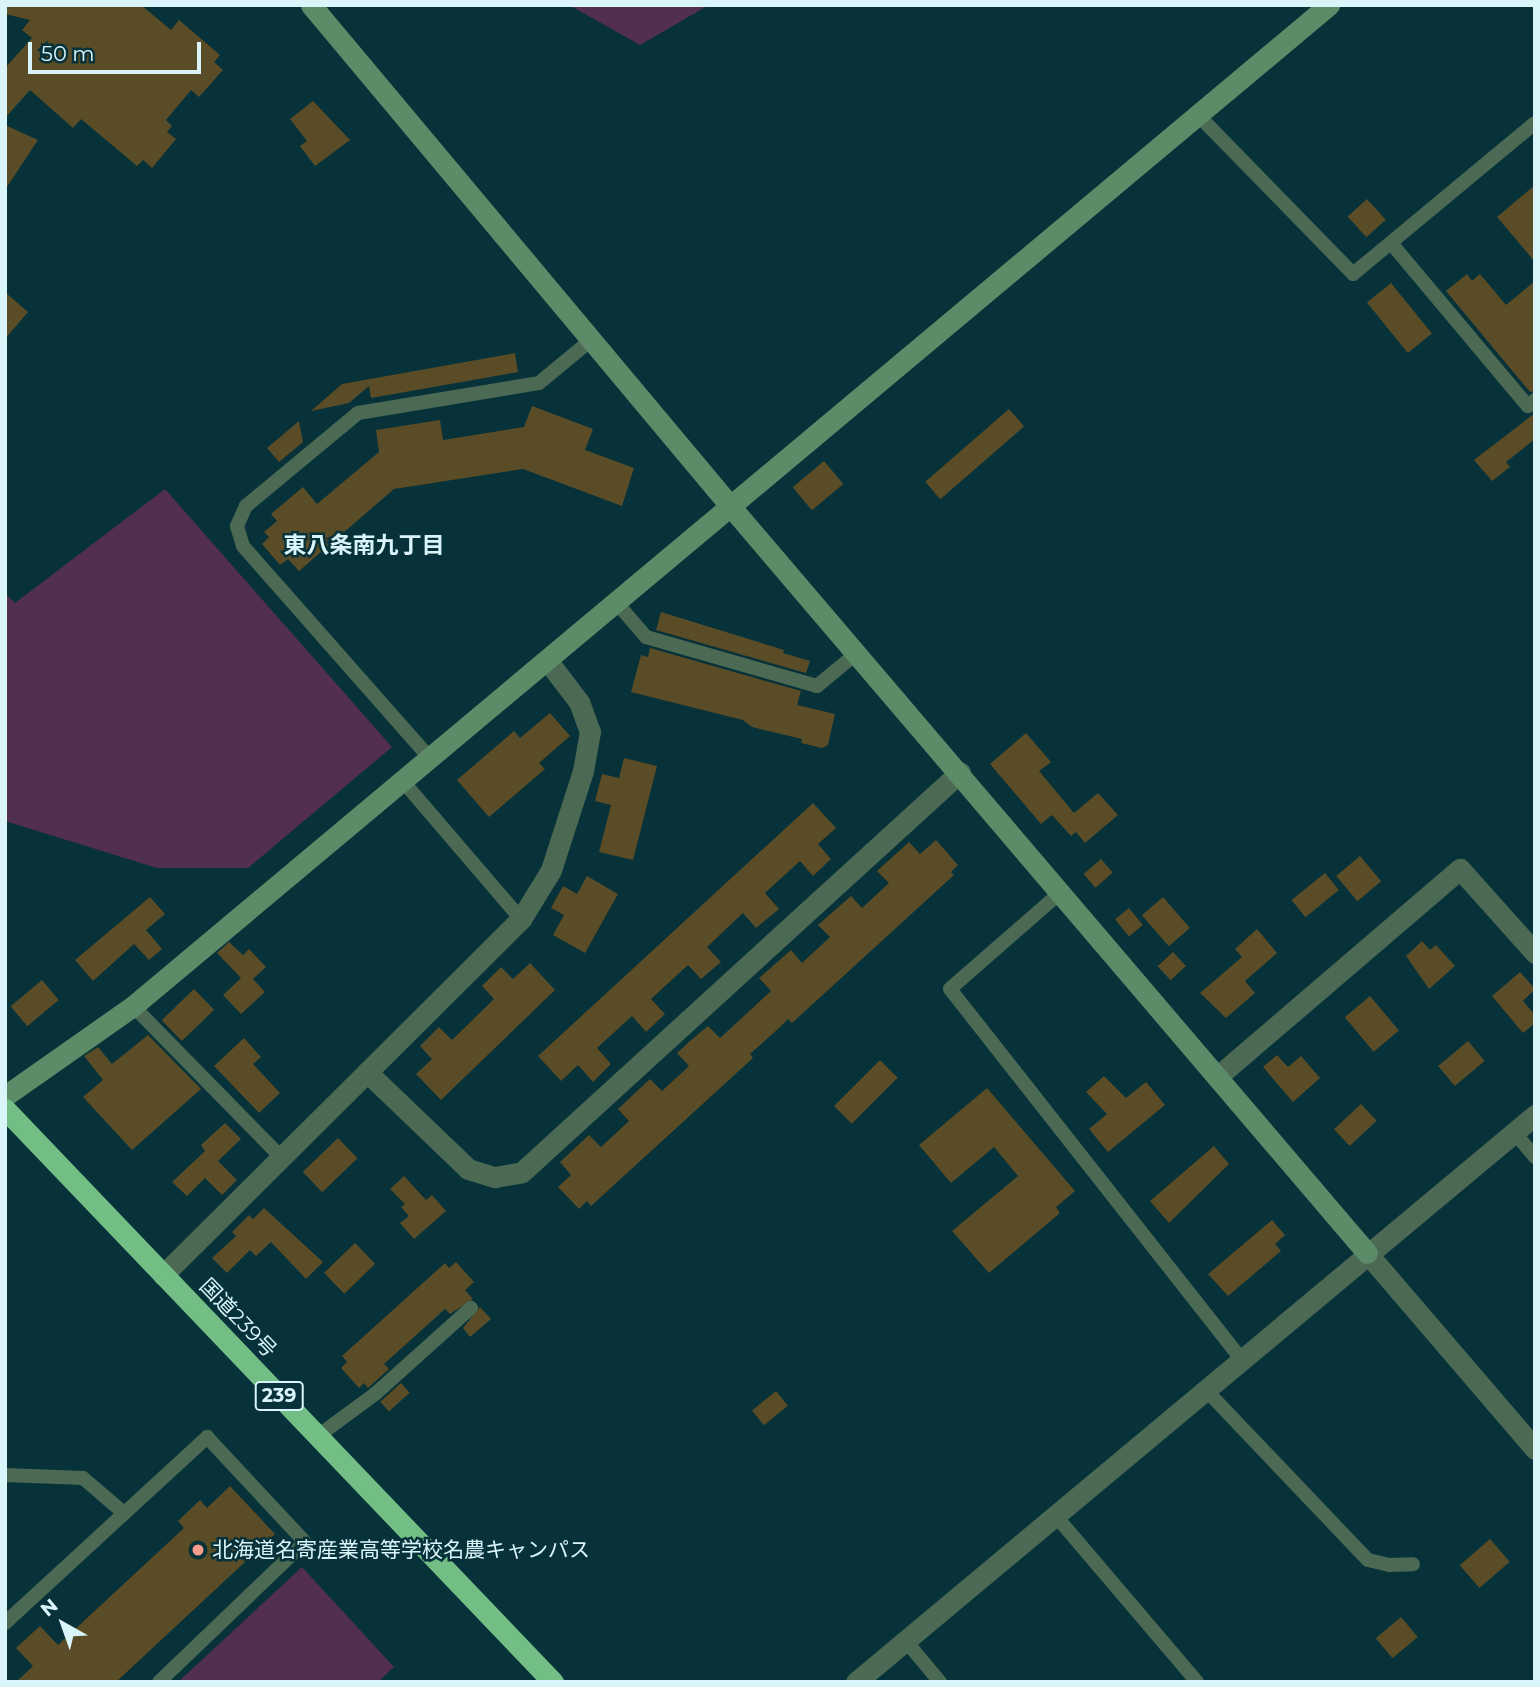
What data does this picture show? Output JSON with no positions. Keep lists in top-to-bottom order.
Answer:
{
  "streets": {
    "highway": ["国道239号", "239"]
  },
  "districts": ["東八条南九丁目"],
  "places": ["北海道名寄産業高等学校名農キャンパス"],
  "scale_bar": "50 m",
  "north": "top left"
}
